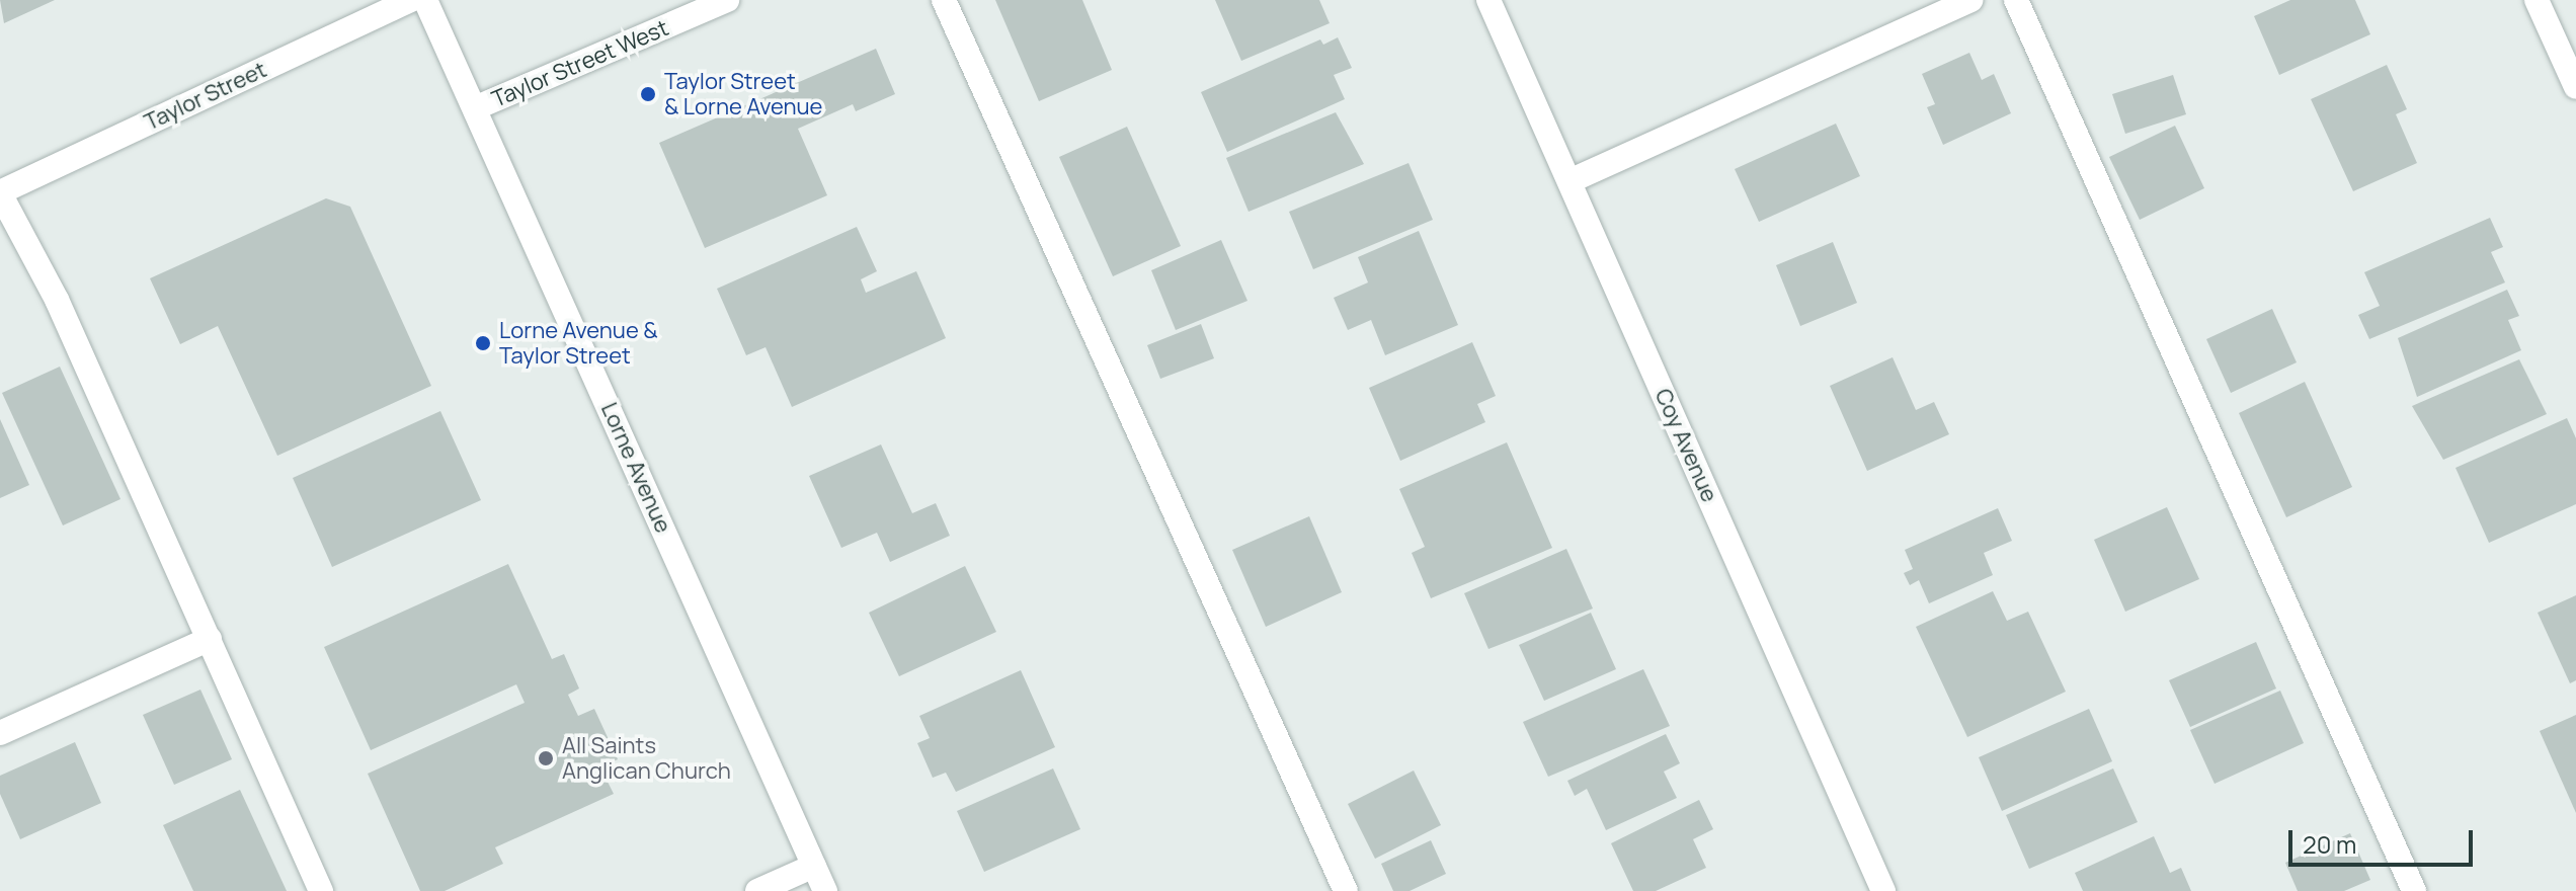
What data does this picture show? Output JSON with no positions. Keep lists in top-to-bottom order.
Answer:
{
  "streets": {
    "main road": [
      "Taylor Street West",
      "Taylor Street",
      "Coy Avenue",
      "Lorne Avenue"
    ]
  },
  "crossings": [
    ["Taylor Street West", "Lorne Avenue"]
  ],
  "places": ["Taylor Street & Lorne Avenue", "Lorne Avenue & Taylor Street", "All Saints Anglican Church"],
  "scale_bar": "20 m"
}
